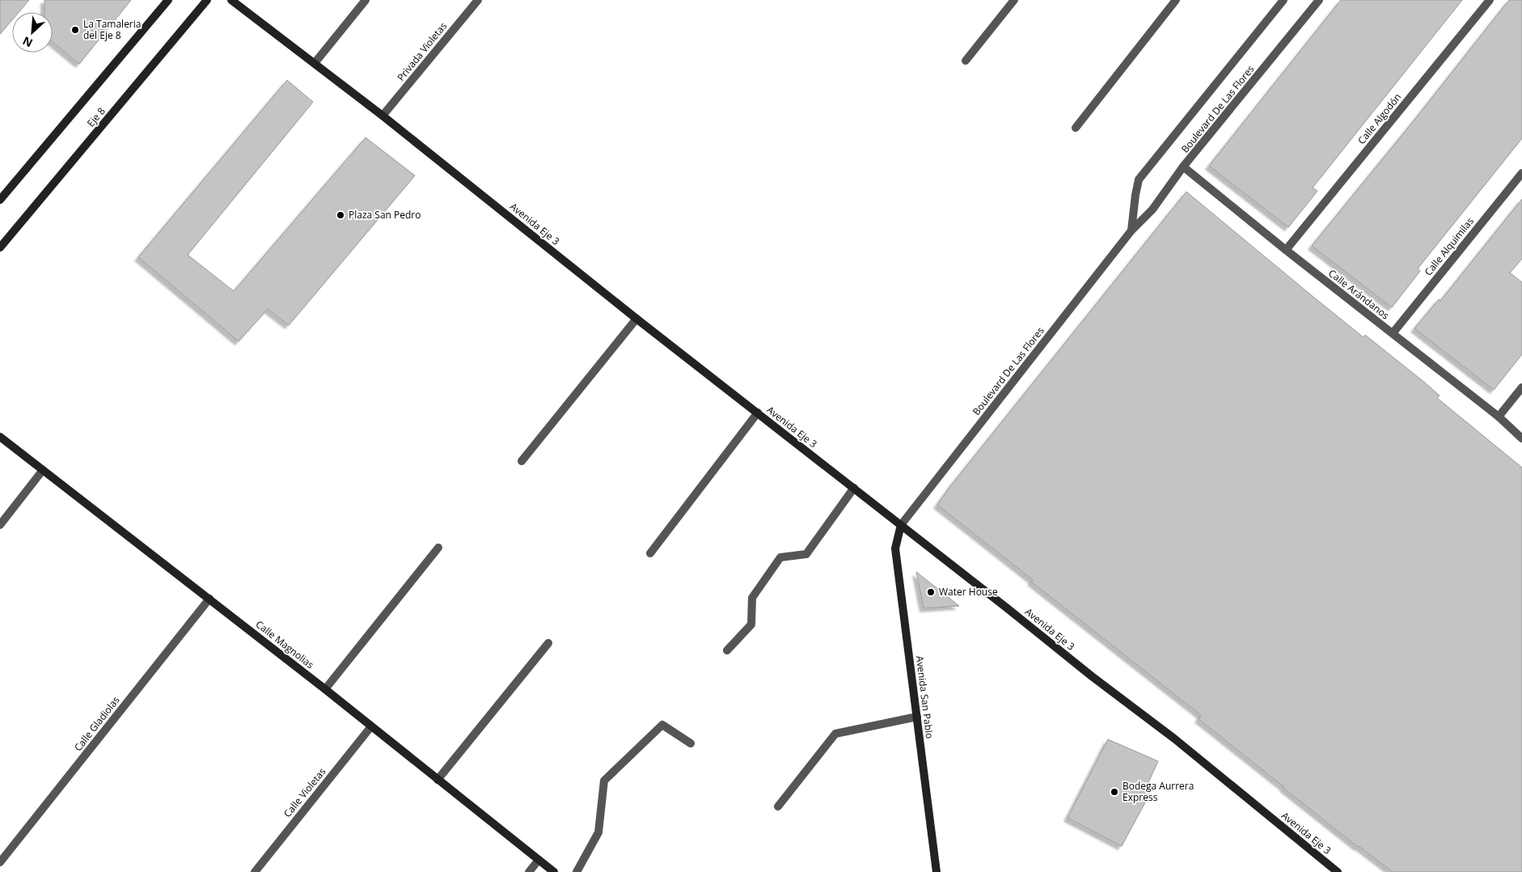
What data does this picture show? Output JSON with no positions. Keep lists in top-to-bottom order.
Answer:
{
  "streets": {
    "main road": [
      "Eje 8",
      "Avenida Eje 3",
      "Calle Magnolias",
      "Avenida San Pablo"
    ],
    "street": [
      "Privada Violetas",
      "Boulevard De Las Flores",
      "Calle Algodón",
      "Calle Alquimilas",
      "Calle Arándanos",
      "Calle Gladiolas",
      "Calle Violetas"
    ]
  },
  "crossings": [
    ["Privada Violetas", "Avenida Eje 3"],
    ["Boulevard De Las Flores", "Avenida Eje 3"],
    ["Boulevard De Las Flores", "Calle Arándanos"],
    ["Boulevard De Las Flores", "Avenida San Pablo"],
    ["Calle Algodón", "Calle Arándanos"],
    ["Avenida Eje 3", "Avenida San Pablo"],
    ["Calle Alquimilas", "Calle Arándanos"],
    ["Calle Magnolias", "Calle Gladiolas"],
    ["Calle Magnolias", "Calle Violetas"]
  ],
  "places": [
    "La Tamaleria del Eje 8",
    "Plaza San Pedro",
    "Water House",
    "Bodega Aurrera Express"
  ],
  "north": "bottom left"
}
